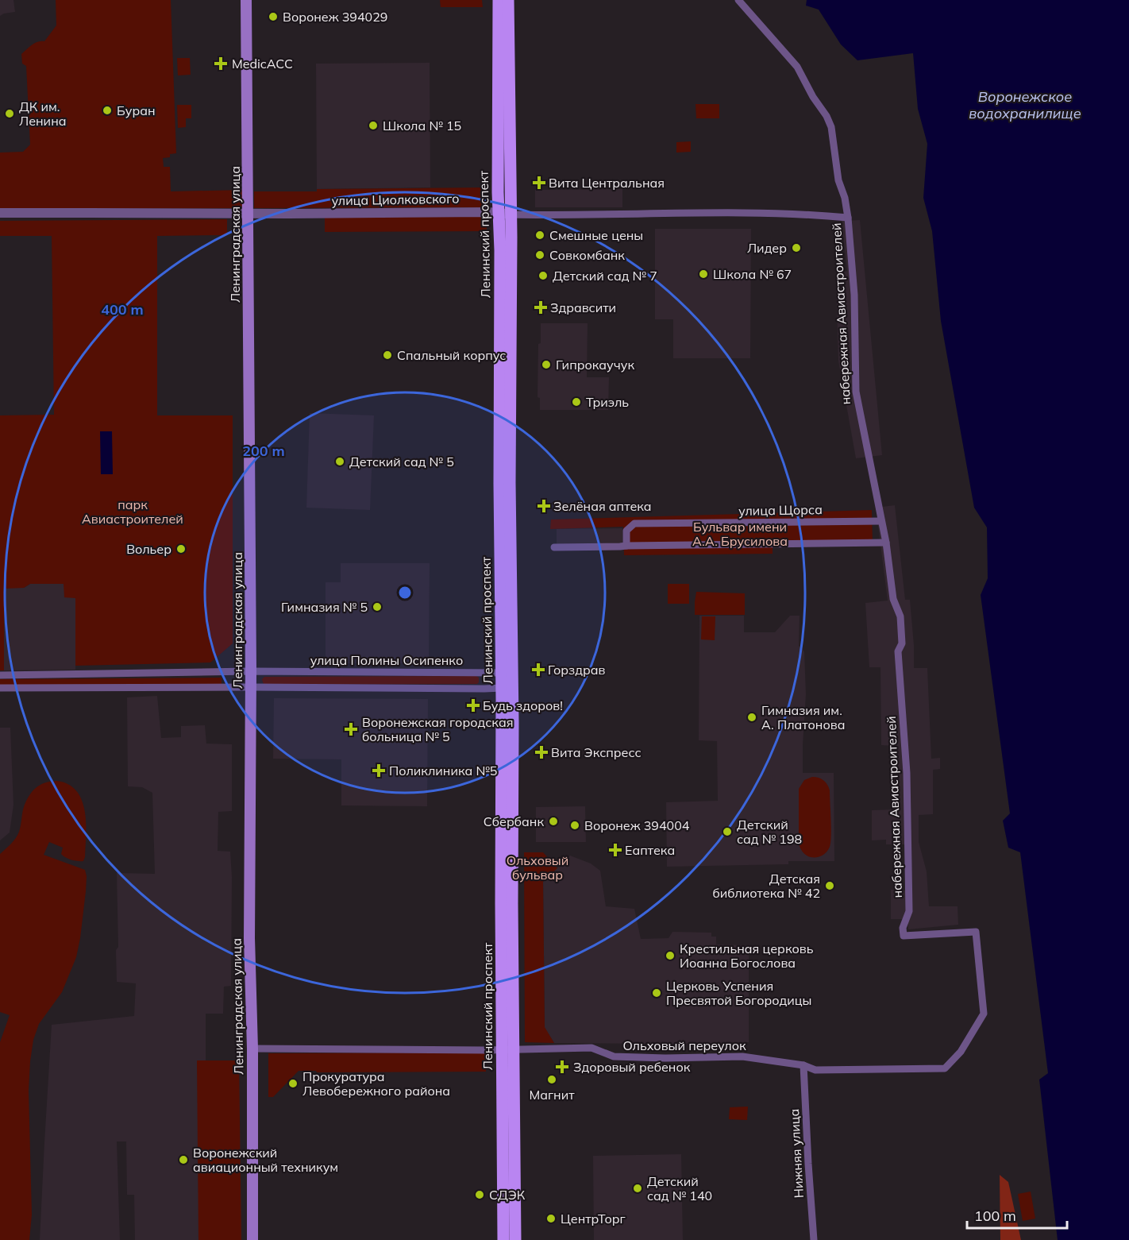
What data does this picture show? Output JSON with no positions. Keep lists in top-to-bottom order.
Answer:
{
  "streets": {
    "main road": ["Ленинградская улица", "Ленинский проспект"],
    "street": [
      "улица Циолковского",
      "набережная Авиастроителей",
      "улица Щорса",
      "улица Полины Осипенко",
      "Ольховый переулок",
      "Нижняя улица"
    ]
  },
  "crossings": [
    ["улица Циолковского", "Ленинградская улица"],
    ["улица Циолковского", "Ленинский проспект"],
    ["улица Циолковского", "набережная Авиастроителей"],
    ["Ленинградская улица", "улица Полины Осипенко"],
    ["Ленинградская улица", "Ольховый переулок"],
    ["Ленинский проспект", "улица Полины Осипенко"],
    ["Ленинский проспект", "Ольховый переулок"],
    ["набережная Авиастроителей", "улица Щорса"],
    ["набережная Авиастроителей", "Ольховый переулок"],
    ["Ольховый переулок", "Нижняя улица"]
  ],
  "water": ["Воронежское водохранилище"],
  "parks": ["парк Авиастроителей", "Бульвар имени А.А. Брусилова", "Ольховый бульвар"],
  "places": {
    "other": [
      "Воронеж 394029",
      "Буран",
      "ДК им. Ленина",
      "Школа № 15",
      "Смешные цены",
      "Лидер",
      "Совкомбанк",
      "Школа № 67",
      "Детский сад № 7",
      "Спальный корпус",
      "Гипрокаучук",
      "Триэль",
      "Детский сад № 5",
      "Вольер",
      "Гимназия № 5",
      "Гимназия им. А. Платонова",
      "Сбербанк",
      "Воронеж 394004",
      "Детский сад № 198",
      "Детская библиотека № 42",
      "Крестильная церковь Иоанна Богослова",
      "Церковь Успения Пресвятой Богородицы",
      "Магнит",
      "Прокуратура Левобережного района",
      "Воронежский авиационный техникум",
      "Детский сад № 140",
      "СДЭК",
      "ЦентрТорг"
    ],
    "health": [
      "MedicACC",
      "Вита Центральная",
      "Здравсити",
      "Зелёная аптека",
      "Горздрав",
      "Будь здоров!",
      "Воронежская городская больница № 5",
      "Вита Экспресс",
      "Поликлиника №5",
      "Еаптека",
      "Здоровый ребенок"
    ]
  },
  "scale_bar": "100 m",
  "rings": ["400 m", "200 m"]
}
